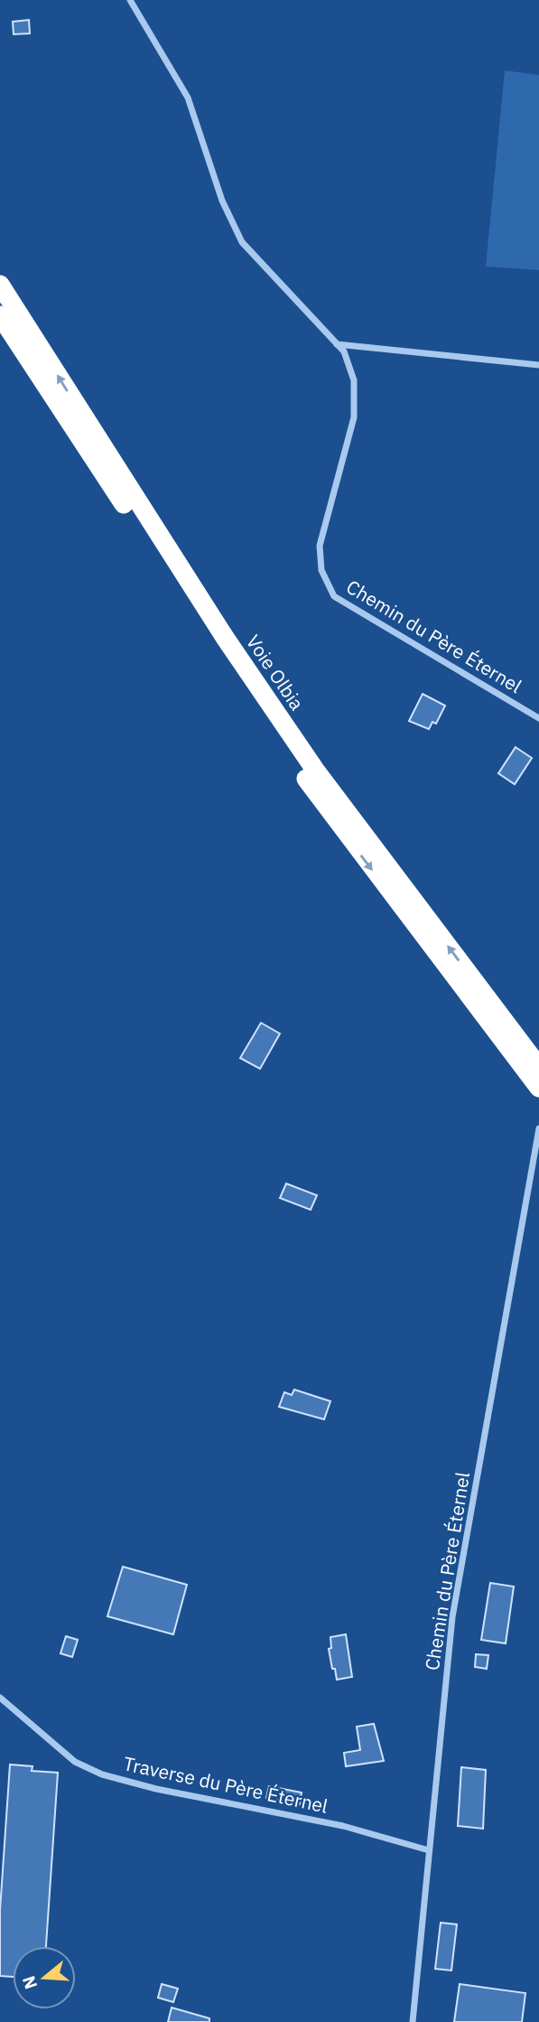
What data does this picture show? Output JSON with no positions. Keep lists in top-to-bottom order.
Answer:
{
  "streets": {
    "highway": ["Voie Olbia"],
    "street": ["Chemin du Père Éternel", "Traverse du Père Éternel"]
  },
  "crossings": [
    ["Chemin du Père Éternel", "Traverse du Père Éternel"]
  ],
  "north": "left"
}
